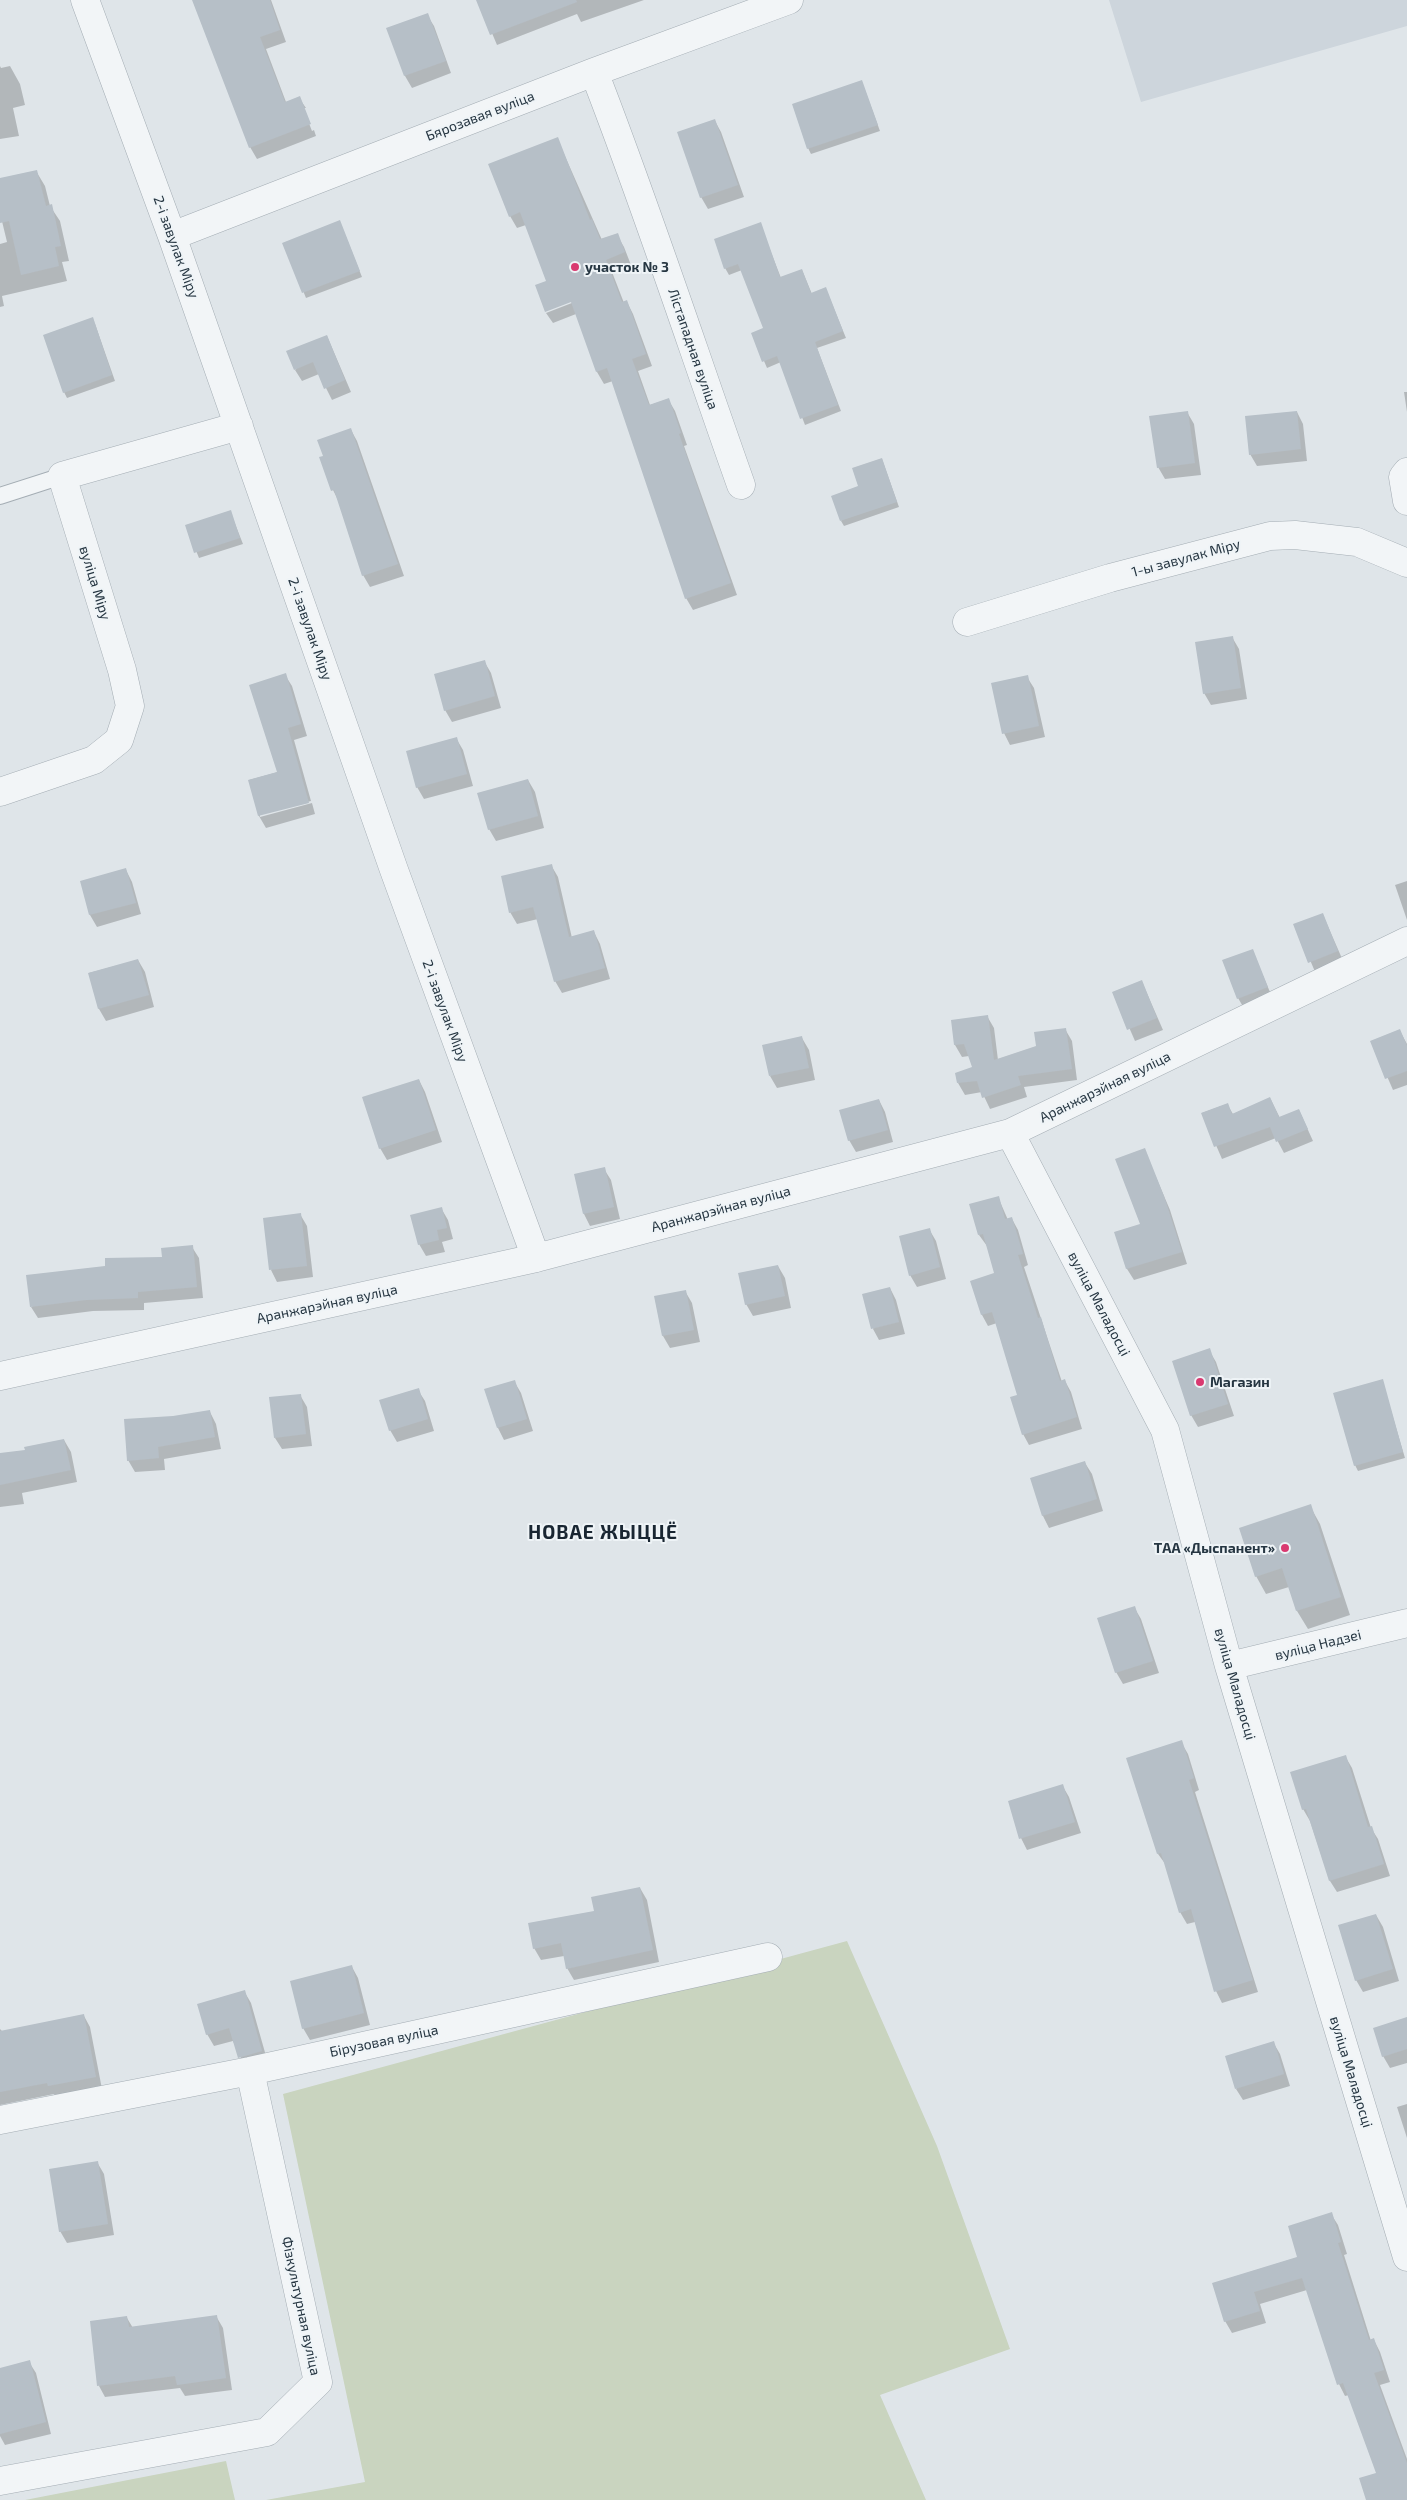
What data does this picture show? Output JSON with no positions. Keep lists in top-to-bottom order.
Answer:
{
  "streets": {
    "street": [
      "Бярозавая вуліца",
      "2-і завулак Міру",
      "Лістападная вуліца",
      "1-ы завулак Міру",
      "вуліца Міру",
      "Аранжарэйная вуліца",
      "вуліца Маладосці",
      "вуліца Надзеі",
      "Бірузовая вуліца",
      "Фізкультурная вуліца"
    ]
  },
  "crossings": [
    ["Бярозавая вуліца", "2-і завулак Міру"],
    ["Бярозавая вуліца", "Лістападная вуліца"],
    ["2-і завулак Міру", "Аранжарэйная вуліца"],
    ["Аранжарэйная вуліца", "вуліца Маладосці"],
    ["вуліца Маладосці", "вуліца Надзеі"],
    ["Бірузовая вуліца", "Фізкультурная вуліца"]
  ],
  "districts": ["НОВАЕ ЖЫЦЦЁ"],
  "places": ["участок № 3", "Магазин", "ТАА «Дыспанент»"]
}
